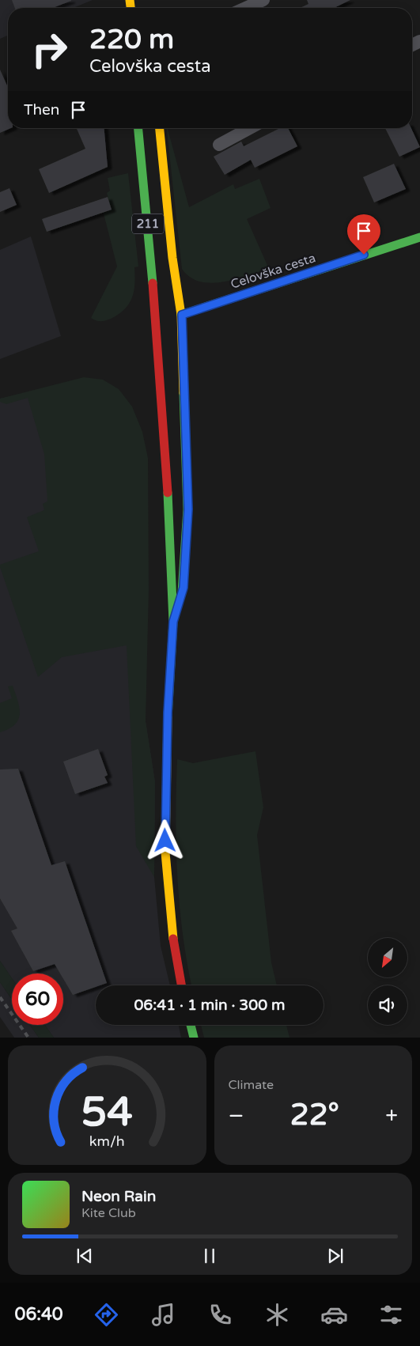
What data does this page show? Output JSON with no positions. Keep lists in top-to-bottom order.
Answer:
{
  "streets": {
    "main road": ["211", "Celovška cesta"]
  },
  "crossings": [
    ["211", "Celovška cesta"]
  ],
  "north": "bottom left",
  "page": {
    "turn": ["220 m", "Celovška cesta"],
    "then": "Then",
    "limit": "60",
    "trip": "06:41 · 1 min · 300 m",
    "tile": "Climate",
    "heat": ["−", "22°", "+"],
    "song": ["Neon Rain", "Kite Club"],
    "tabs": "06:40",
    "gauge": ["54", "km/h"]
  }
}
